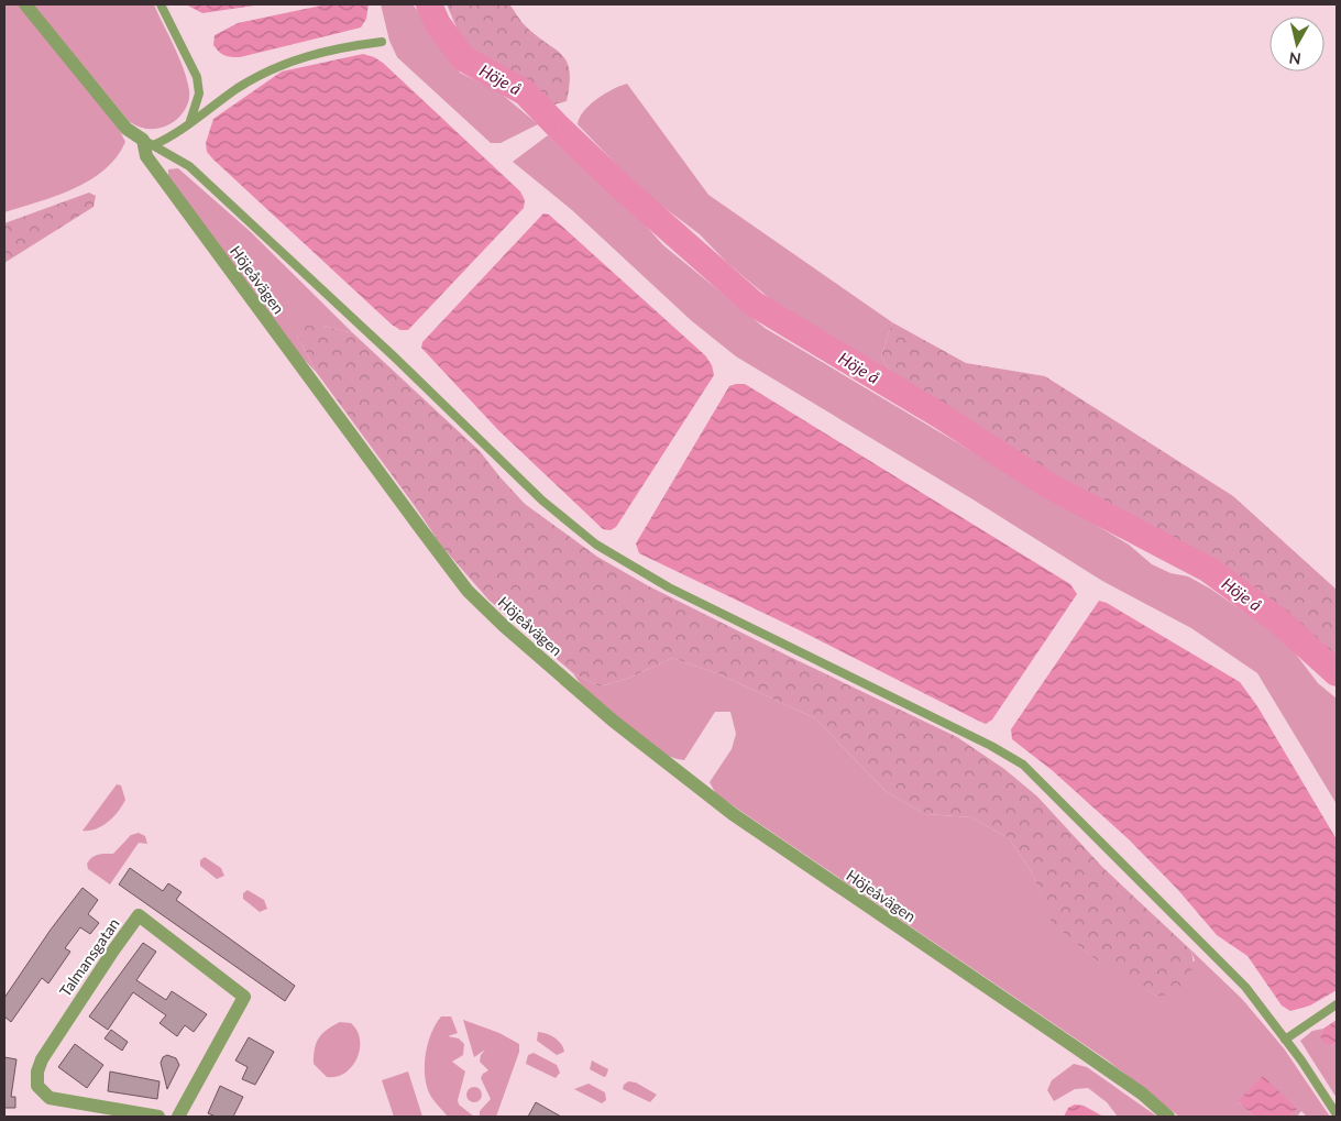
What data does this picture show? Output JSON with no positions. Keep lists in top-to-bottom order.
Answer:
{
  "streets": {
    "street": ["Höjeåvägen", "Talmansgatan"]
  },
  "water": ["Höje å"],
  "north": "bottom"
}
